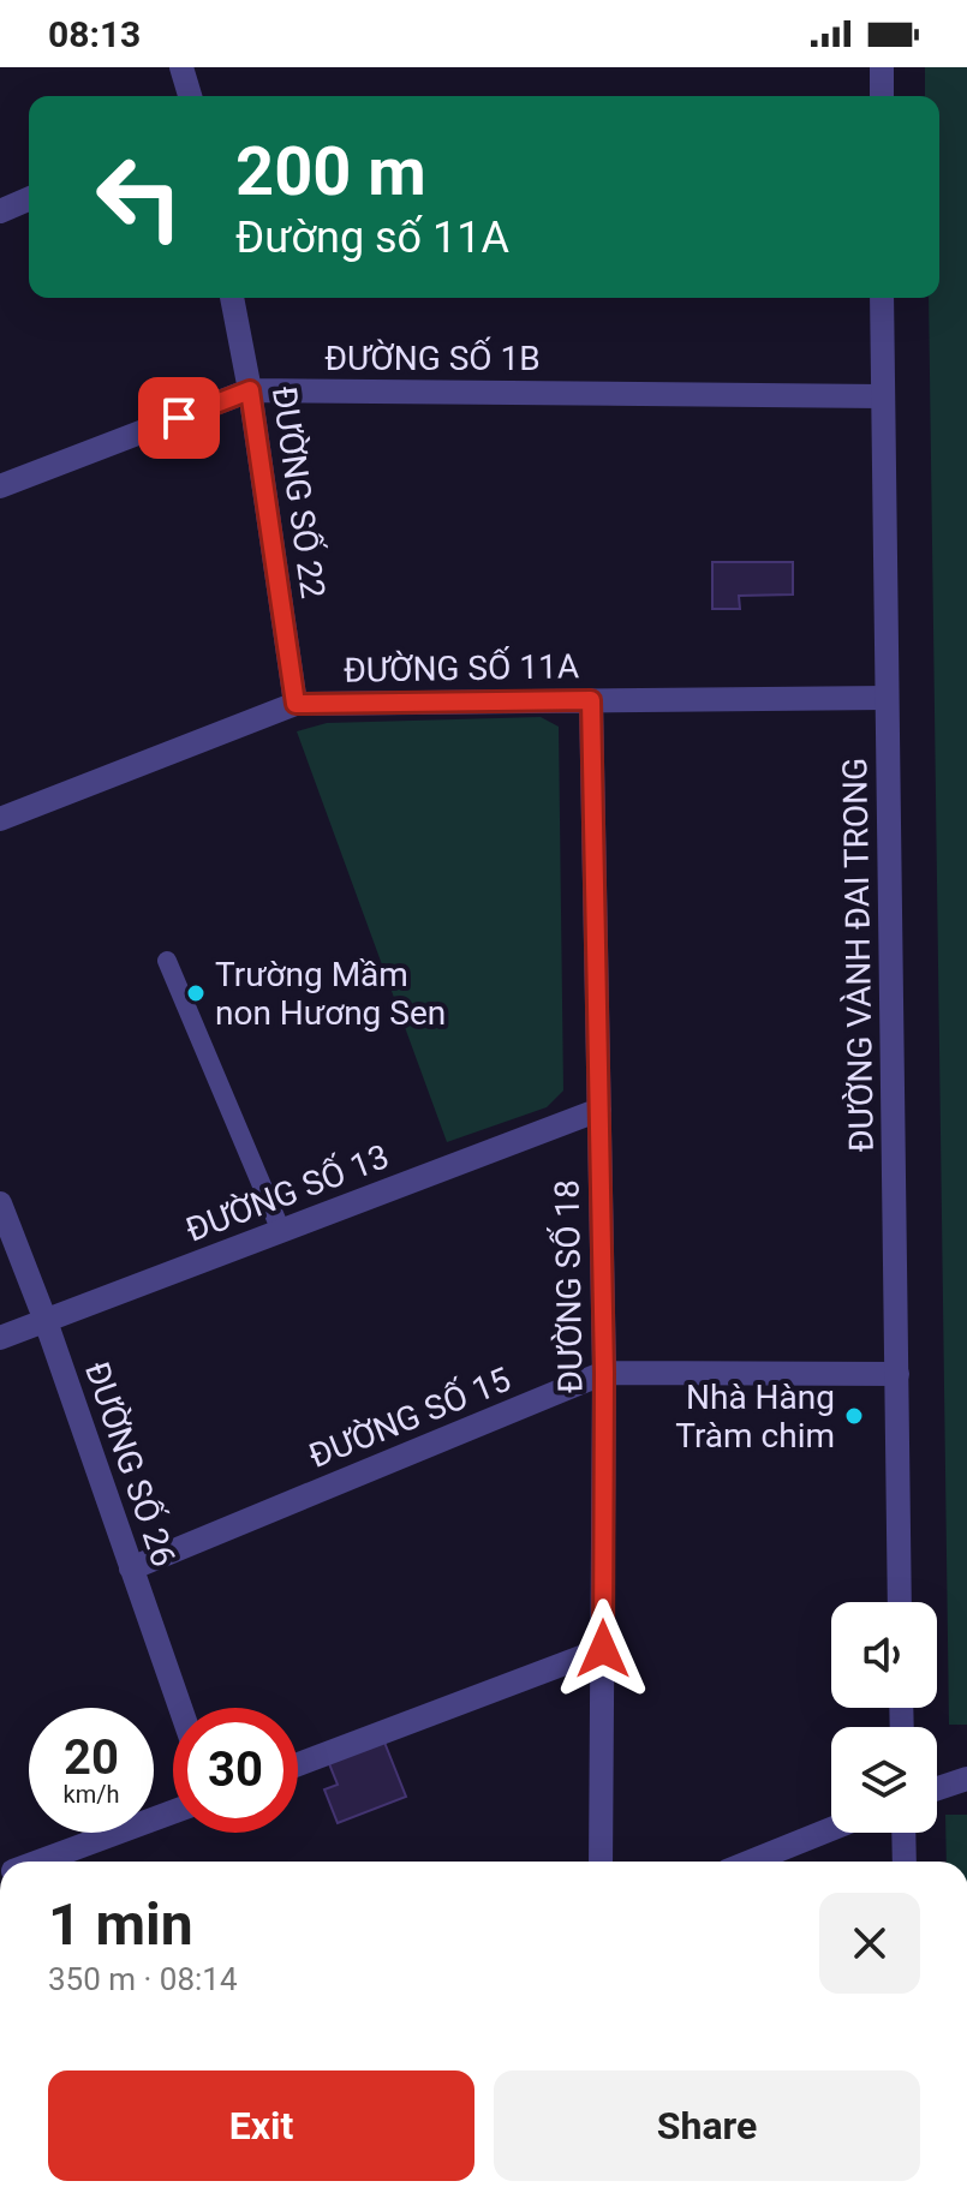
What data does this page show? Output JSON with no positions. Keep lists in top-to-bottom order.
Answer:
{
  "streets": {
    "street": [
      "ĐƯỜNG SỐ 1B",
      "ĐƯỜNG SỐ 22",
      "ĐƯỜNG SỐ 11A",
      "ĐƯỜNG VÀNH ĐAI TRONG",
      "ĐƯỜNG SỐ 13",
      "ĐƯỜNG SỐ 18",
      "ĐƯỜNG SỐ 15",
      "ĐƯỜNG SỐ 26"
    ]
  },
  "crossings": [
    ["ĐƯỜNG SỐ 1B", "ĐƯỜNG SỐ 22"],
    ["ĐƯỜNG SỐ 1B", "ĐƯỜNG VÀNH ĐAI TRONG"],
    ["ĐƯỜNG SỐ 22", "ĐƯỜNG SỐ 11A"],
    ["ĐƯỜNG SỐ 11A", "ĐƯỜNG VÀNH ĐAI TRONG"],
    ["ĐƯỜNG SỐ 11A", "ĐƯỜNG SỐ 18"],
    ["ĐƯỜNG VÀNH ĐAI TRONG", "ĐƯỜNG SỐ 15"],
    ["ĐƯỜNG SỐ 13", "ĐƯỜNG SỐ 18"],
    ["ĐƯỜNG SỐ 13", "ĐƯỜNG SỐ 26"],
    ["ĐƯỜNG SỐ 18", "ĐƯỜNG SỐ 15"],
    ["ĐƯỜNG SỐ 15", "ĐƯỜNG SỐ 26"]
  ],
  "places": ["Trường Mầm non Hương Sen", "Nhà Hàng Tràm chim"],
  "page": {
    "status": "08:13",
    "turn": ["200 m", "Đường số 11A"],
    "speed": "20 km/h",
    "limit": "30",
    "heading": ["1 min", "350 m · 08:14"],
    "buttons": ["Exit", "Share"]
  }
}
